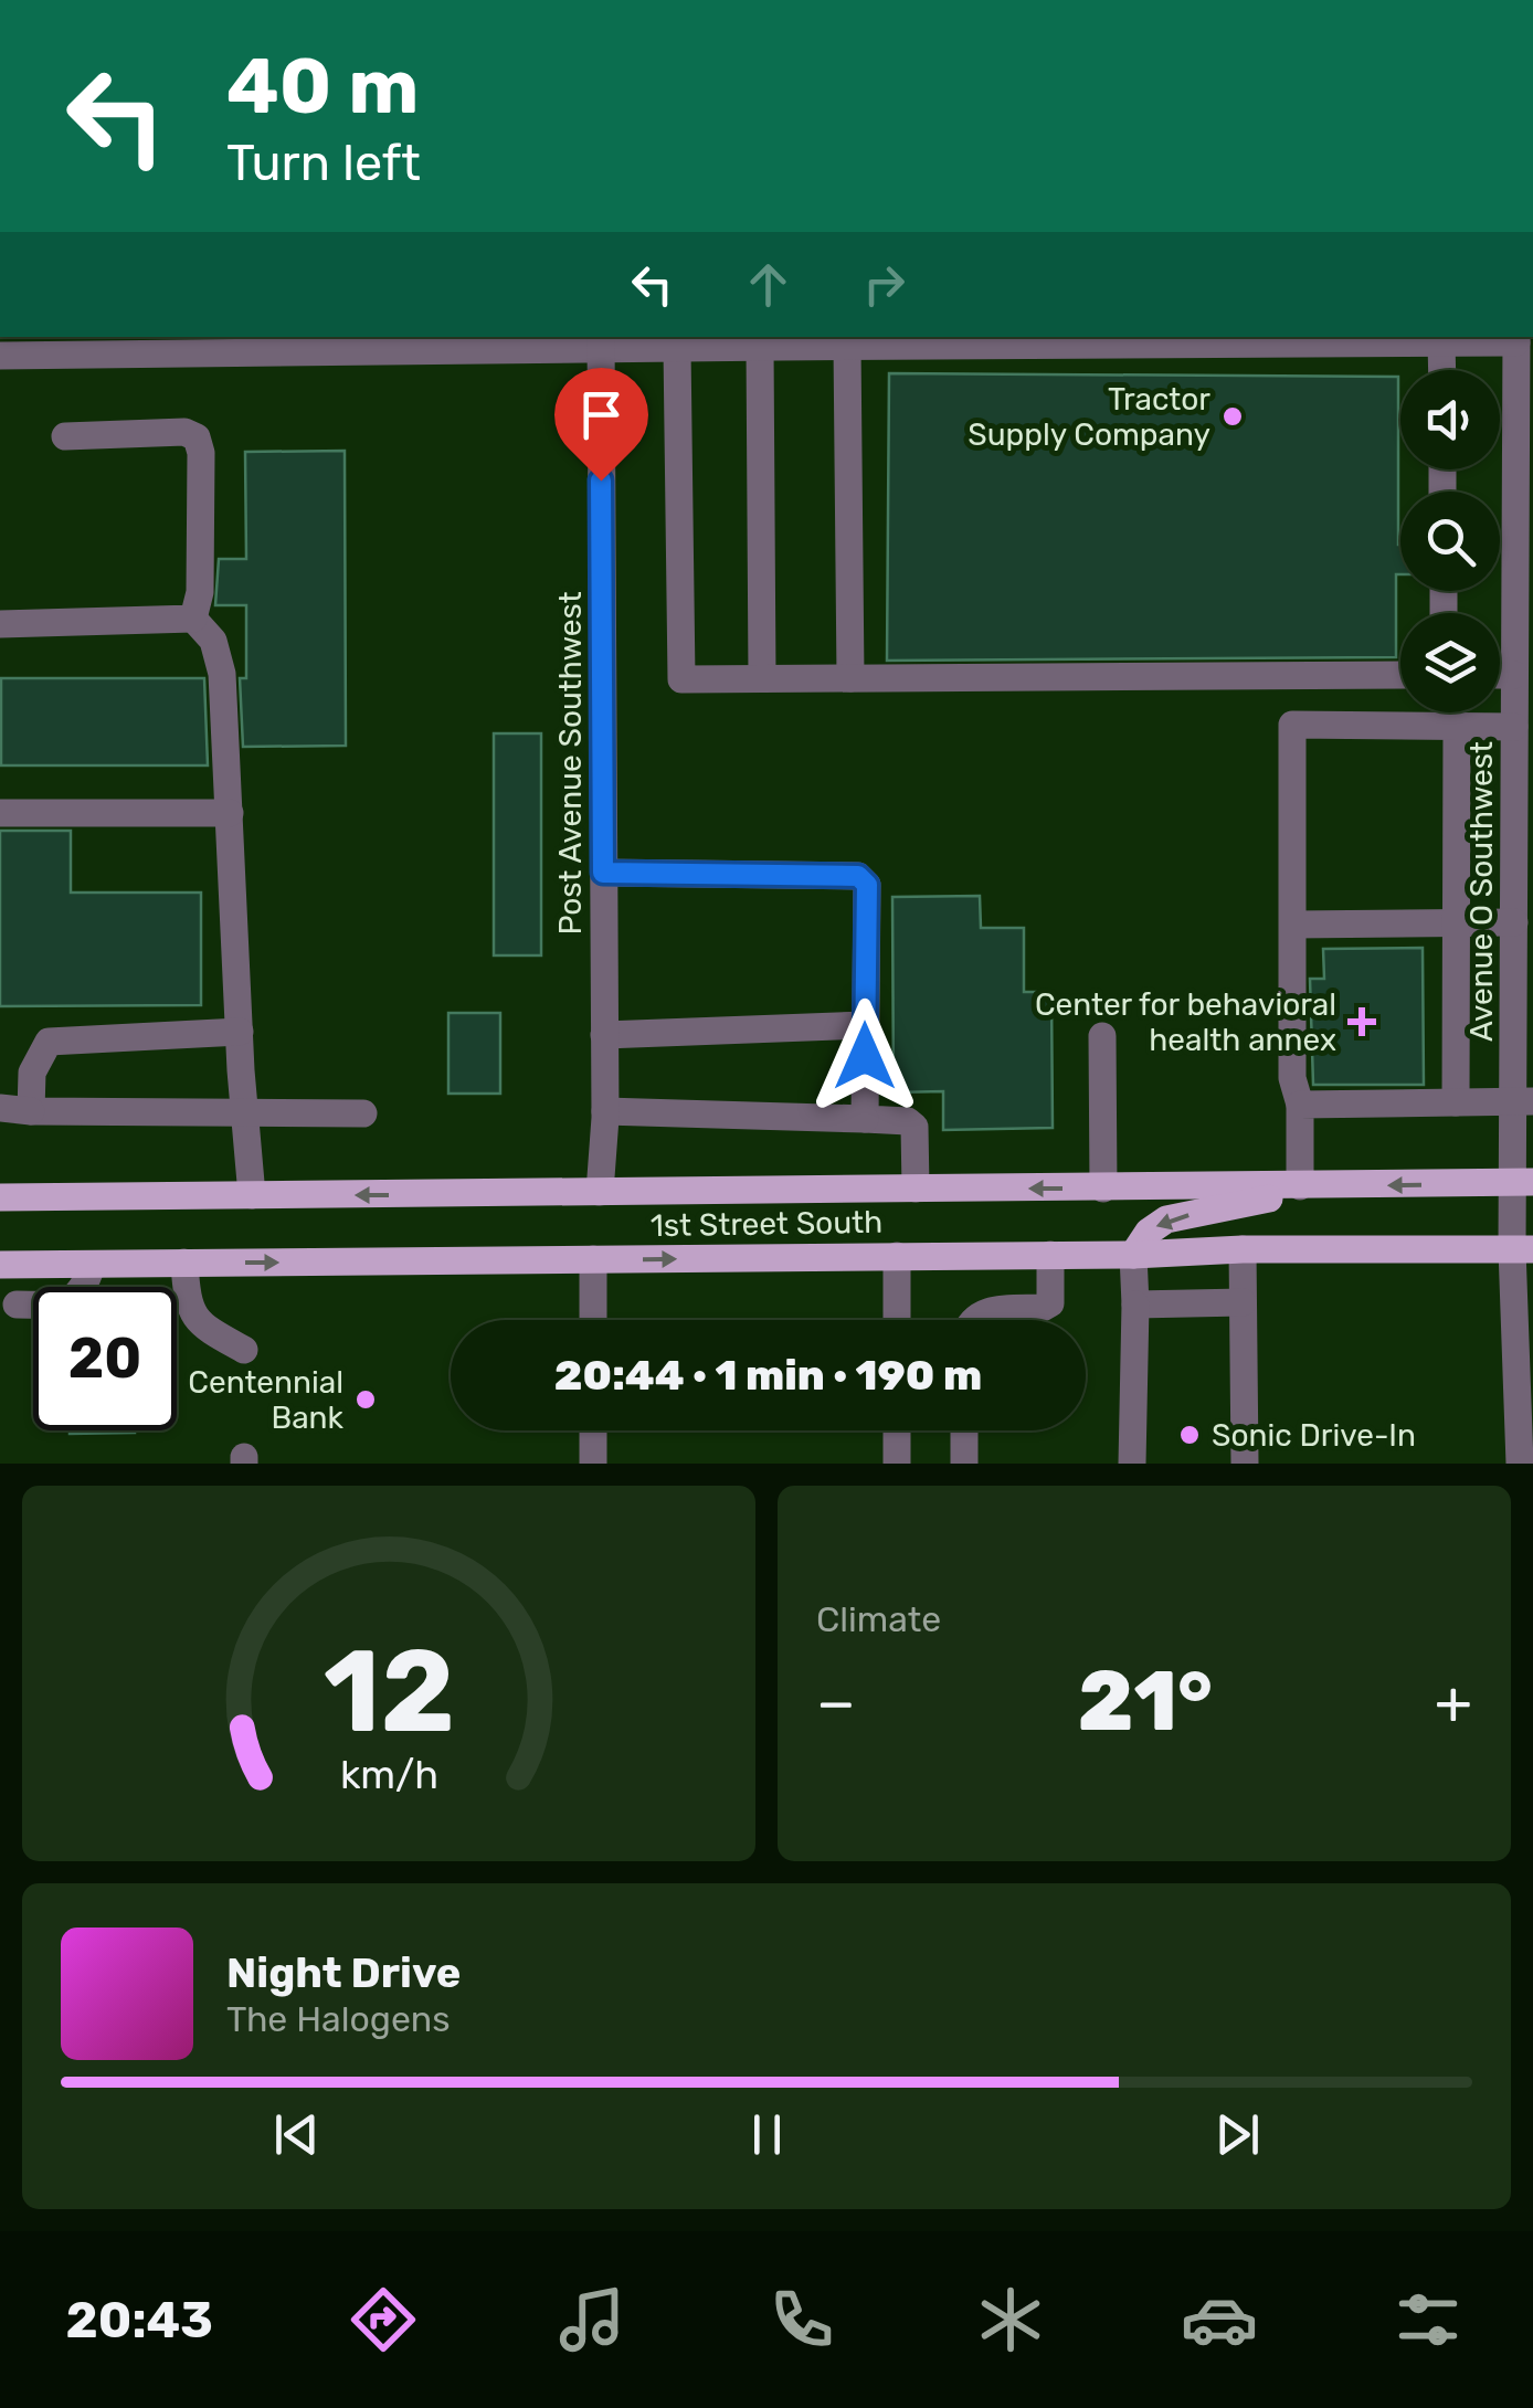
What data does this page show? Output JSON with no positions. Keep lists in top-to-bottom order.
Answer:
{
  "streets": {
    "main road": ["1st Street South"],
    "street": ["Post Avenue Southwest", "Avenue O Southwest"]
  },
  "crossings": [
    ["Post Avenue Southwest", "1st Street South"],
    ["Avenue O Southwest", "1st Street South"]
  ],
  "places": {
    "other": ["Tractor Supply Company", "Centennial Bank", "Sonic Drive-In"],
    "health": ["Center for behavioral health annex"]
  },
  "page": {
    "turn": ["40 m", "Turn left"],
    "limit": "20",
    "trip": "20:44 · 1 min · 190 m",
    "tile": "Climate",
    "heat": ["−", "21°", "+"],
    "song": ["Night Drive", "The Halogens"],
    "tabs": "20:43",
    "gauge": ["12", "km/h"]
  }
}
